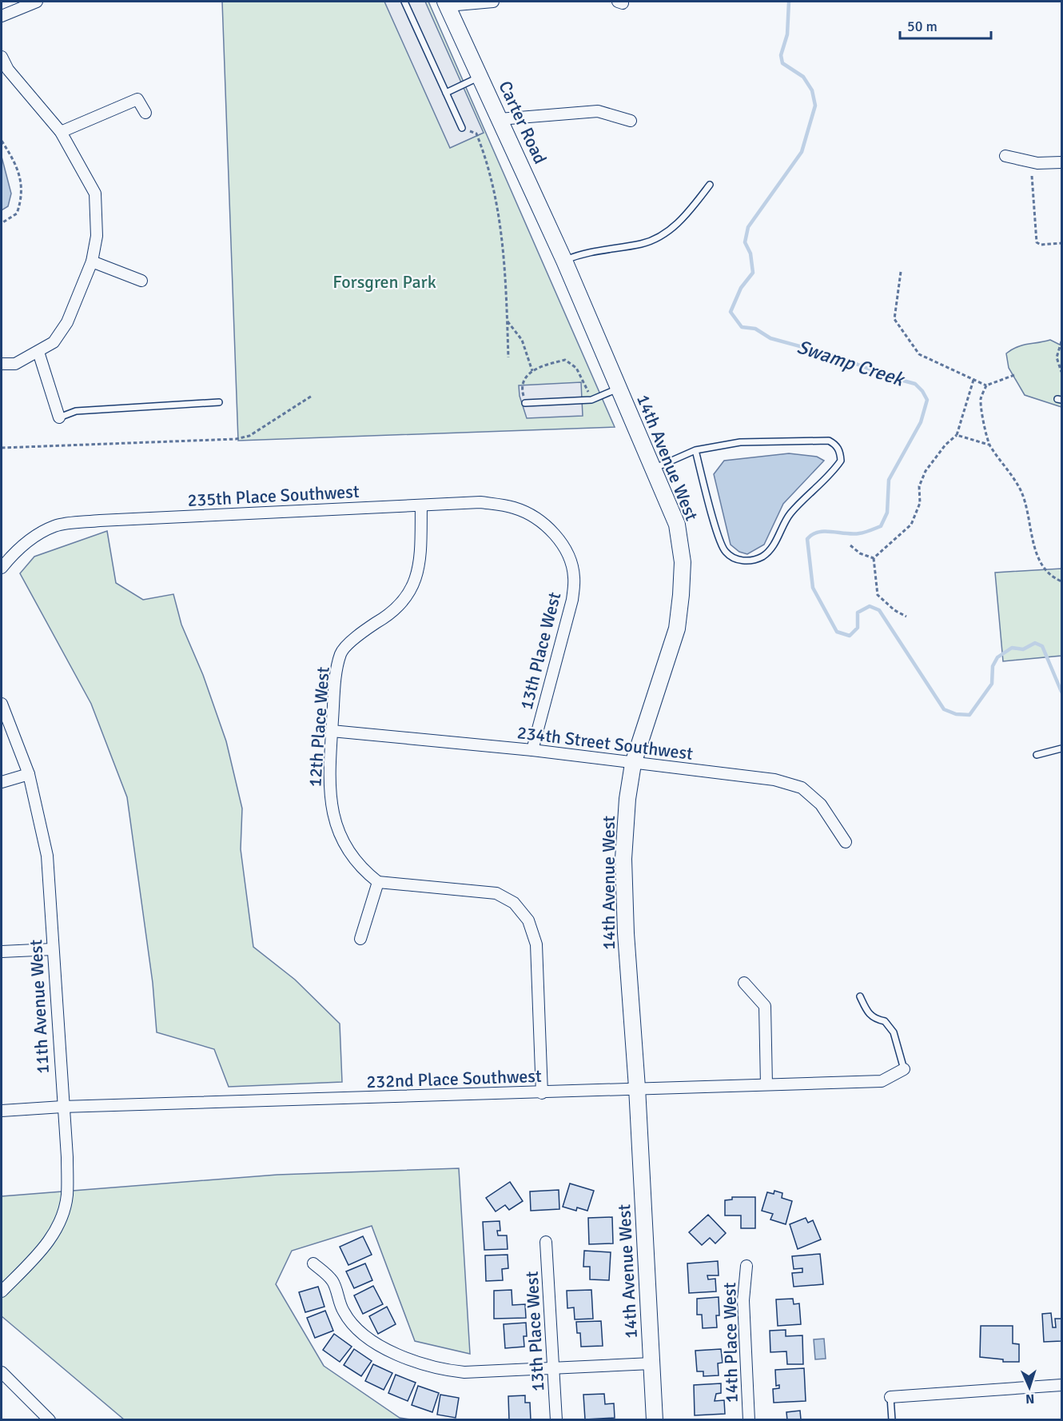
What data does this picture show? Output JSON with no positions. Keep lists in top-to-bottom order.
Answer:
{
  "streets": {
    "street": [
      "Carter Road",
      "14th Avenue West",
      "235th Place Southwest",
      "13th Place West",
      "12th Place West",
      "234th Street Southwest",
      "11th Avenue West",
      "232nd Place Southwest",
      "14th Place West"
    ]
  },
  "crossings": [
    ["Carter Road", "14th Avenue West"],
    ["14th Avenue West", "234th Street Southwest"],
    ["14th Avenue West", "232nd Place Southwest"],
    ["235th Place Southwest", "13th Place West"],
    ["235th Place Southwest", "12th Place West"],
    ["13th Place West", "234th Street Southwest"],
    ["12th Place West", "234th Street Southwest"],
    ["11th Avenue West", "232nd Place Southwest"]
  ],
  "water": ["Swamp Creek"],
  "parks": ["Forsgren Park"],
  "scale_bar": "50 m",
  "north": "bottom"
}
